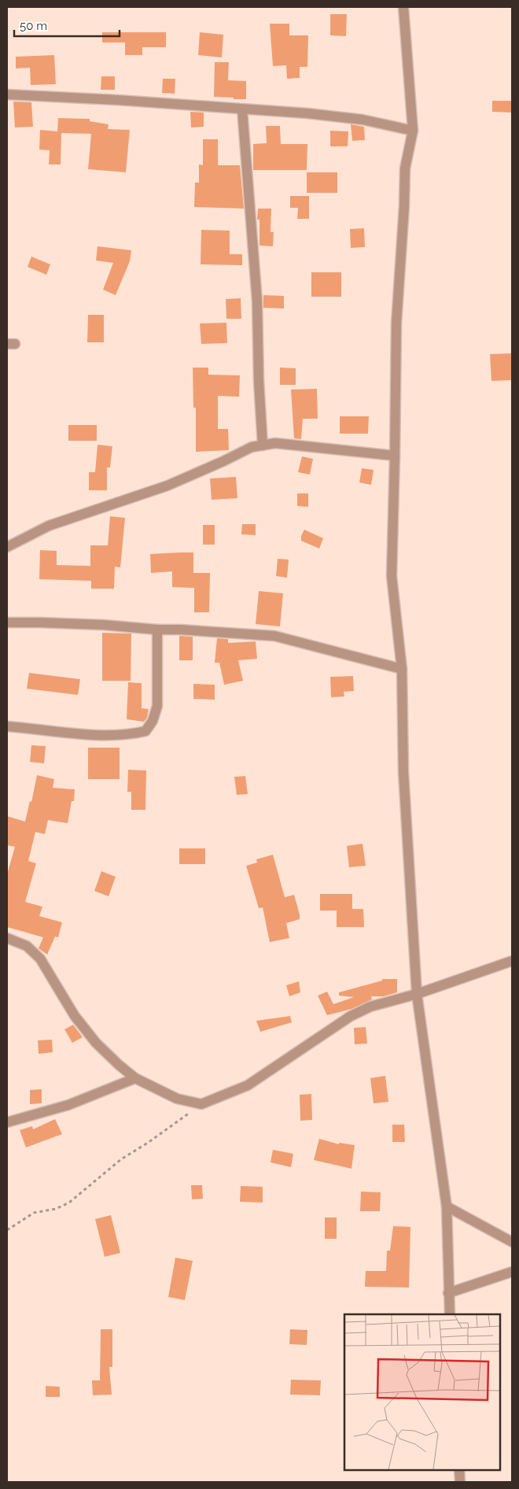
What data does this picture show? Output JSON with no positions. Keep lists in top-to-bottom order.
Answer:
{
  "scale_bar": "50 m"
}
